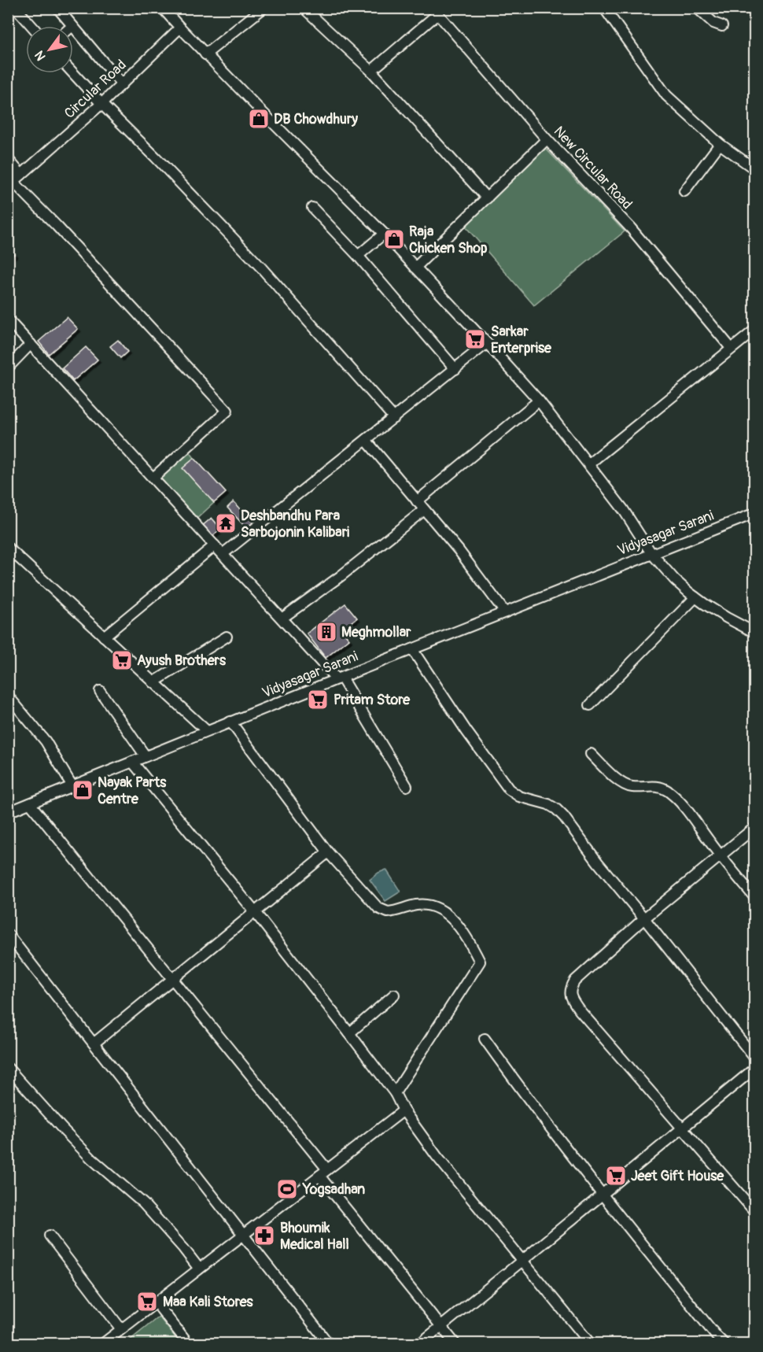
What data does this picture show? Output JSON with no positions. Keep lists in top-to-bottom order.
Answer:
{
  "streets": {
    "street": ["Circular Road", "New Circular Road", "Vidyasagar Sarani"]
  },
  "places": {
    "shop": ["DB Chowdhury", "Raja Chicken Shop", "Nayak Parts Centre"],
    "supermarket": [
      "Sarkar Enterprise",
      "Ayush Brothers",
      "Pritam Store",
      "Jeet Gift House",
      "Maa Kali Stores"
    ],
    "temple": ["Deshbandhu Para Sarbojonin Kalibari"],
    "building": ["Meghmollar"],
    "sports": ["Yogsadhan"],
    "pharmacy": ["Bhoumik Medical Hall"]
  },
  "north": "bottom left"
}
